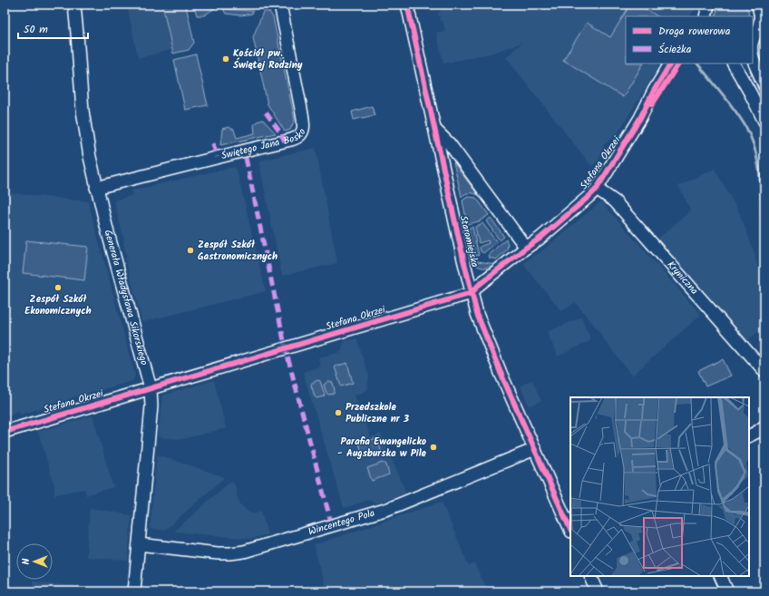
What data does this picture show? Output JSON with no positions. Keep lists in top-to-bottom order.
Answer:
{
  "streets": {
    "street": [
      "Świętego Jana Bosko",
      "Stefana Okrzei",
      "Staromiejska",
      "Kryniczna",
      "Generała Władysława Sikorskiego",
      "Wincentego Pola"
    ]
  },
  "crossings": [
    ["Świętego Jana Bosko", "Generała Władysława Sikorskiego"],
    ["Stefana Okrzei", "Staromiejska"],
    ["Stefana Okrzei", "Kryniczna"],
    ["Stefana Okrzei", "Generała Władysława Sikorskiego"],
    ["Staromiejska", "Wincentego Pola"],
    ["Generała Władysława Sikorskiego", "Wincentego Pola"]
  ],
  "places": [
    "Kościół pw. Świętej Rodziny",
    "Zespół Szkół Gastronomicznych",
    "Zespół Szkół Ekonomicznych",
    "Przedszkole Publiczne nr 3",
    "Parafia Ewangelicko - Augsburska w Pile"
  ],
  "legend": ["Droga rowerowa", "Ścieżka"],
  "scale_bar": "50 m",
  "north": "left"
}
